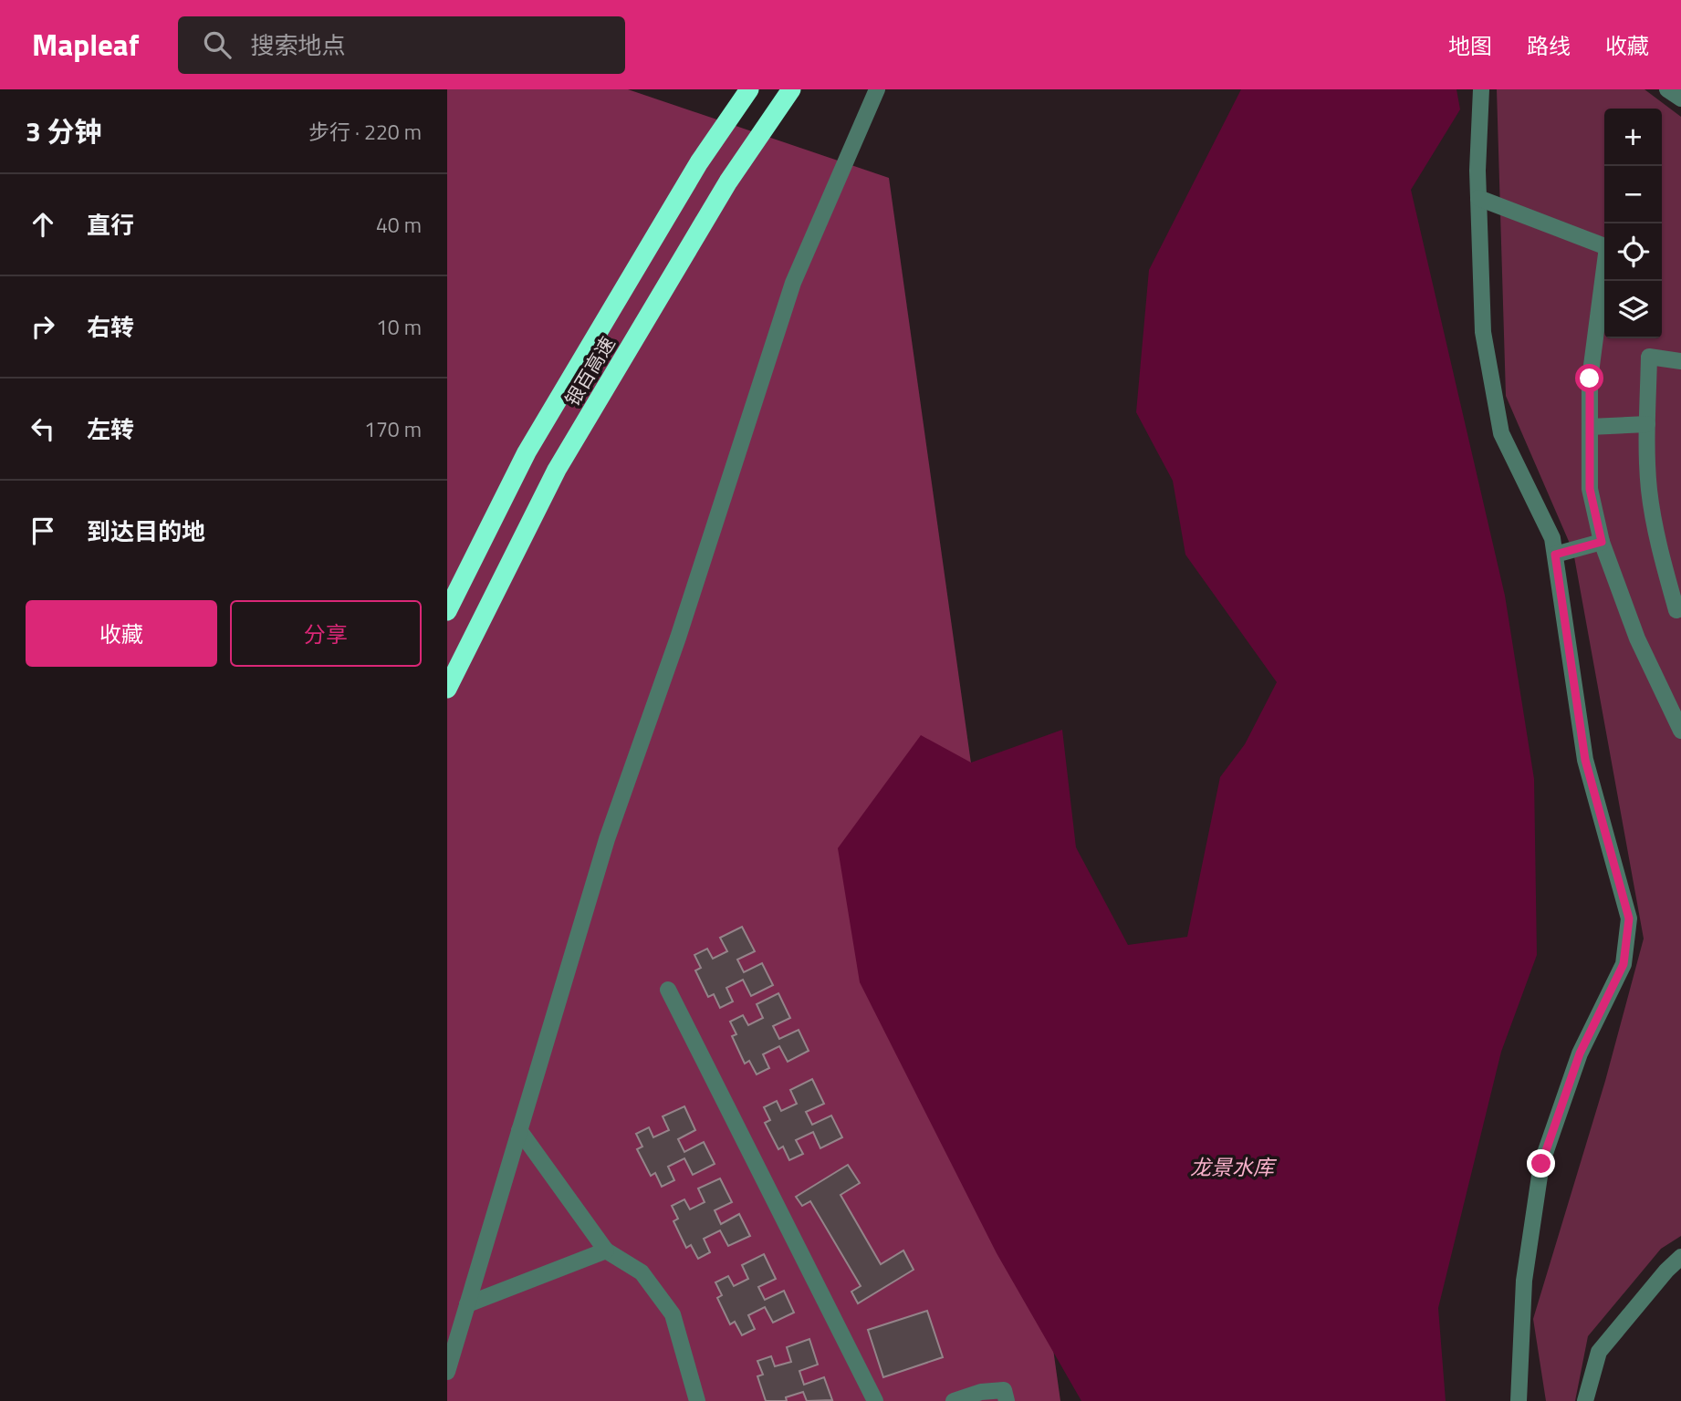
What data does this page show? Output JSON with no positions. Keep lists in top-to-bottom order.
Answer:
{
  "streets": {
    "highway": ["银百高速"]
  },
  "water": ["龙景水库"],
  "page": {
    "header": "Mapleaf",
    "search": "搜索地点",
    "nav": ["地图", "路线", "收藏"],
    "heading": ["3 分钟", "步行 · 220 m"],
    "map_buttons": ["+", "−"],
    "list": [
      ["直行", "40 m"],
      ["右转", "10 m"],
      ["左转", "170 m"],
      "到达目的地"
    ],
    "buttons": ["收藏", "分享"]
  }
}
